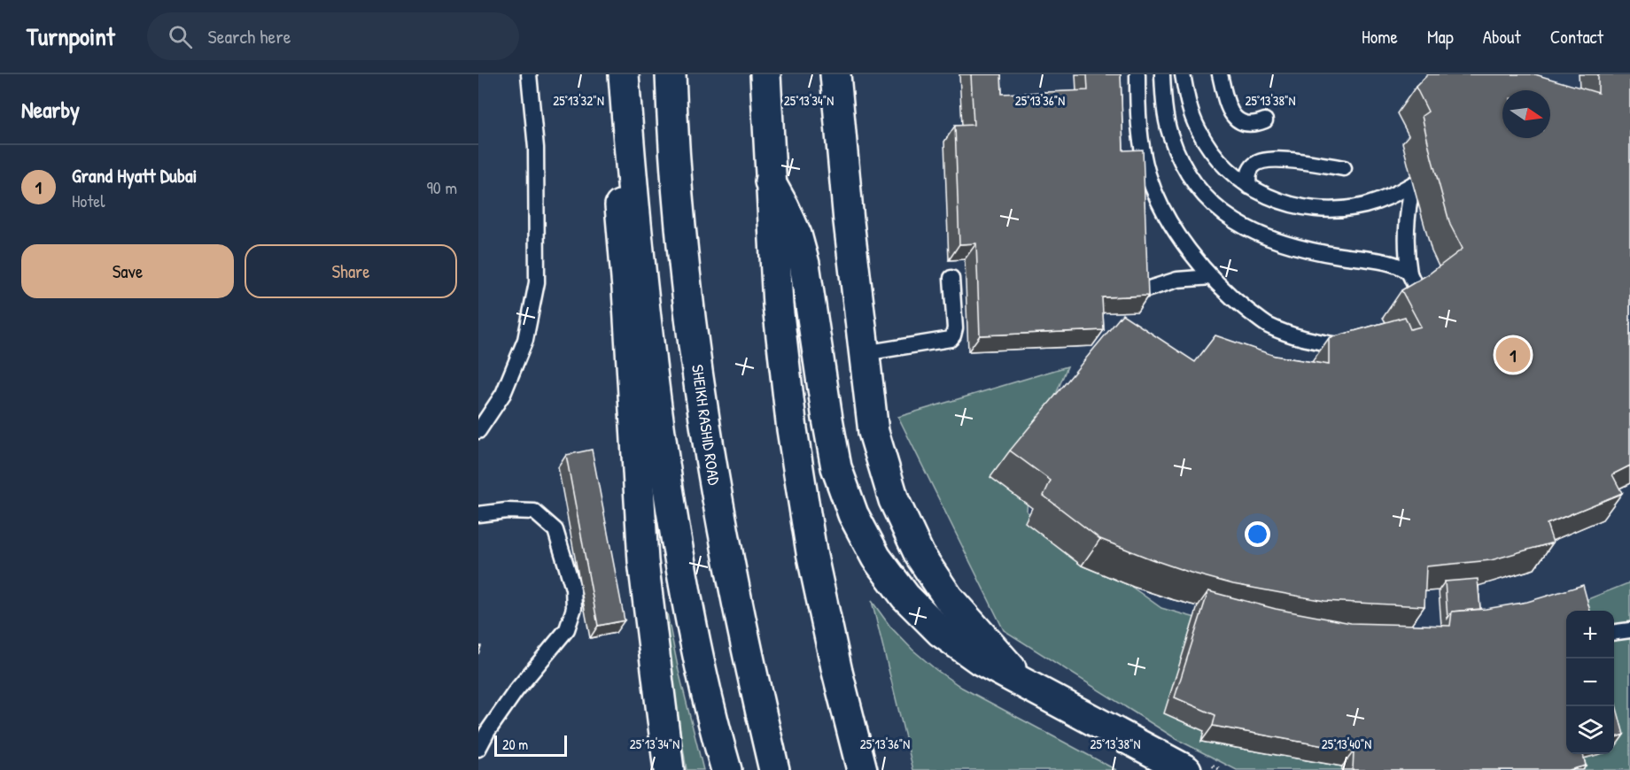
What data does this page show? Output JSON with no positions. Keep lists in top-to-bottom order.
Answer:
{
  "streets": {
    "main road": ["SHEIKH RASHID ROAD"]
  },
  "scale_bar": "20 m",
  "north": "right",
  "page": {
    "header": "Turnpoint",
    "search": "Search here",
    "nav": [
      "Home",
      "Map",
      "About",
      "Contact"
    ],
    "heading": "Nearby",
    "list": [
      {
        "mark": "1",
        "name": "Grand Hyatt Dubai",
        "note": "Hotel",
        "value": "90 m"
      }
    ],
    "buttons": ["Save", "Share"],
    "pins": "1",
    "map_buttons": ["+", "−"],
    "scale": "20 m"
  },
  "coordinates": [
    "25°13'32\"N",
    "25°13'34\"N",
    "25°13'36\"N",
    "25°13'38\"N",
    "25°13'40\"N"
  ]
}
